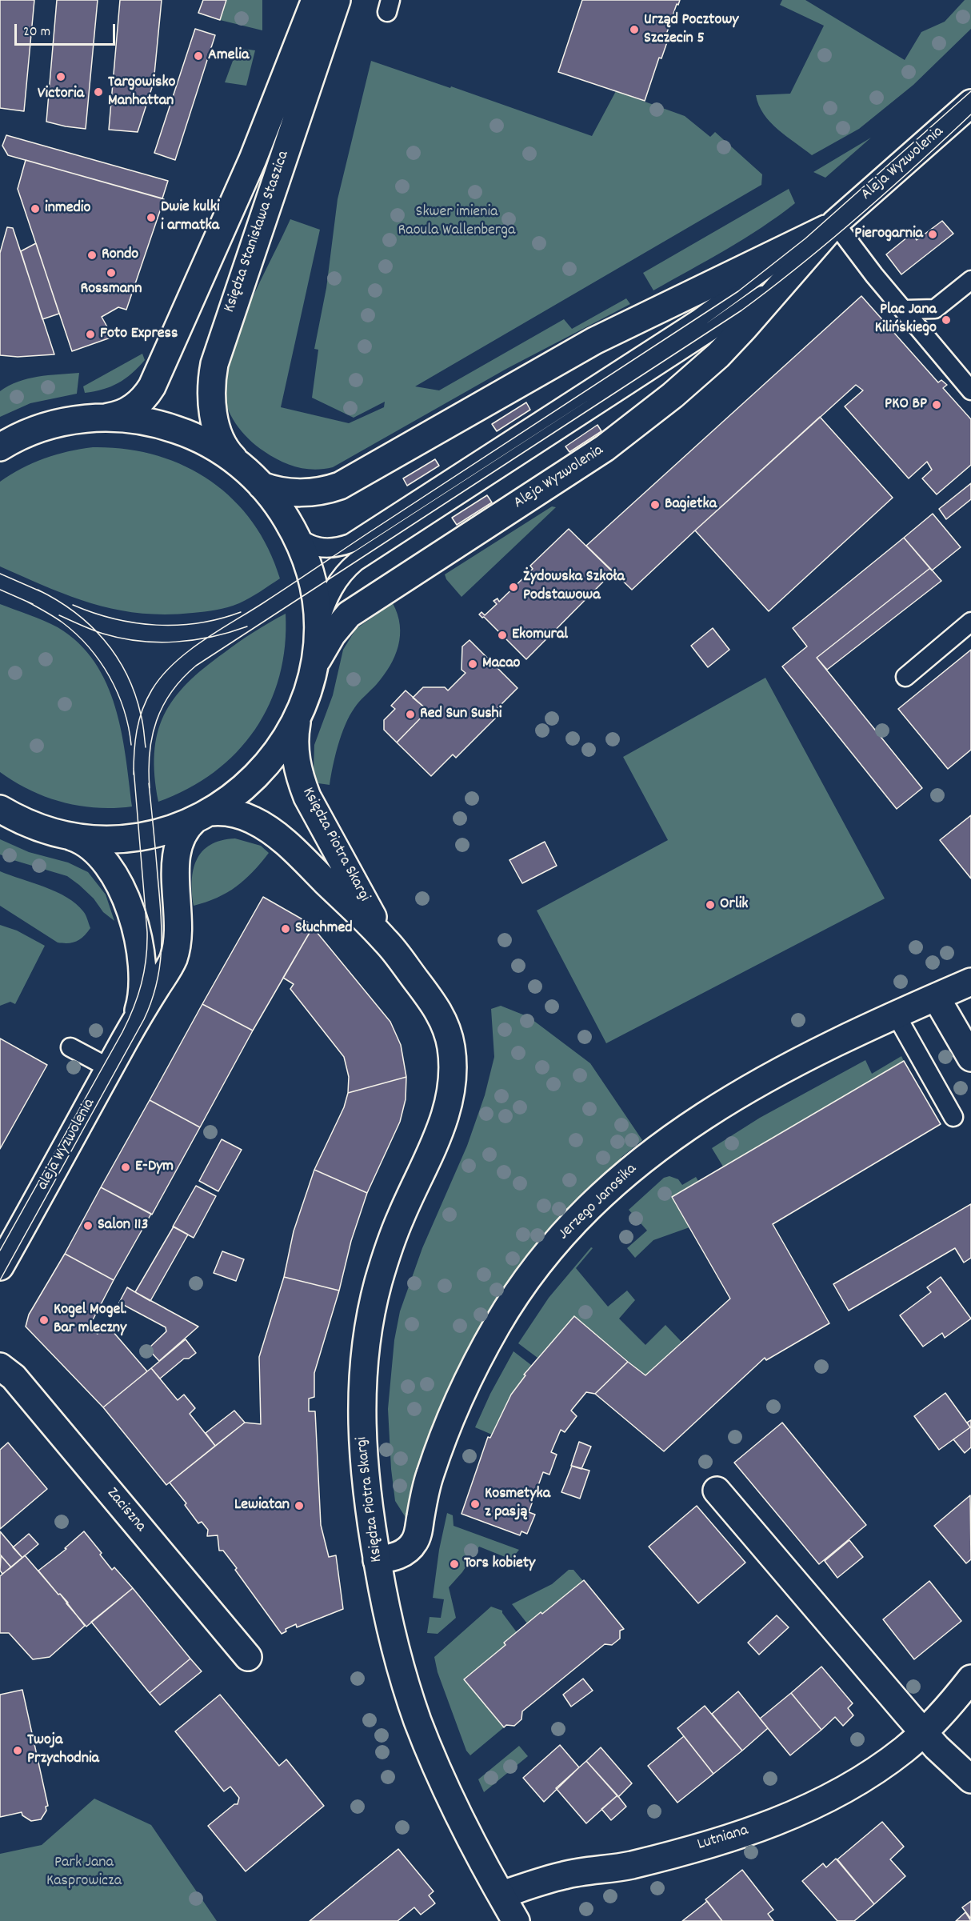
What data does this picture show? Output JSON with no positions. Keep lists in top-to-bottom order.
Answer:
{
  "streets": {
    "street": [
      "Aleja Wyzwolenia",
      "Księdza Stanisława Staszica",
      "Księdza Piotra Skargi",
      "aleja Wyzwolenia",
      "Jerzego Janosika",
      "Zaciszna",
      "Lutniana"
    ]
  },
  "crossings": [
    ["Księdza Piotra Skargi", "aleja Wyzwolenia"],
    ["Księdza Piotra Skargi", "Jerzego Janosika"],
    ["Księdza Piotra Skargi", "Lutniana"]
  ],
  "parks": ["Skwer imienia Raoula Wallenberga", "Park Jana Kasprowicza"],
  "places": [
    "Urząd Pocztowy Szczecin 5",
    "Amelia",
    "Victoria",
    "Targowisko Manhattan",
    "inmedio",
    "Dwie kulki i armatka",
    "Pierogarnia",
    "Rondo",
    "Rossmann",
    "Plac Jana Kilińskiego",
    "Foto Express",
    "PKO BP",
    "Bagietka",
    "Żydowska Szkoła Podstawowa",
    "Ekomural",
    "Macao",
    "Red Sun Sushi",
    "Orlik",
    "Słuchmed",
    "E-Dym",
    "Salon 113",
    "Kogel Mogel. Bar mleczny",
    "Kosmetyka z pasją",
    "Lewiatan",
    "Tors kobiety",
    "Twoja Przychodnia"
  ],
  "scale_bar": "20 m"
}
